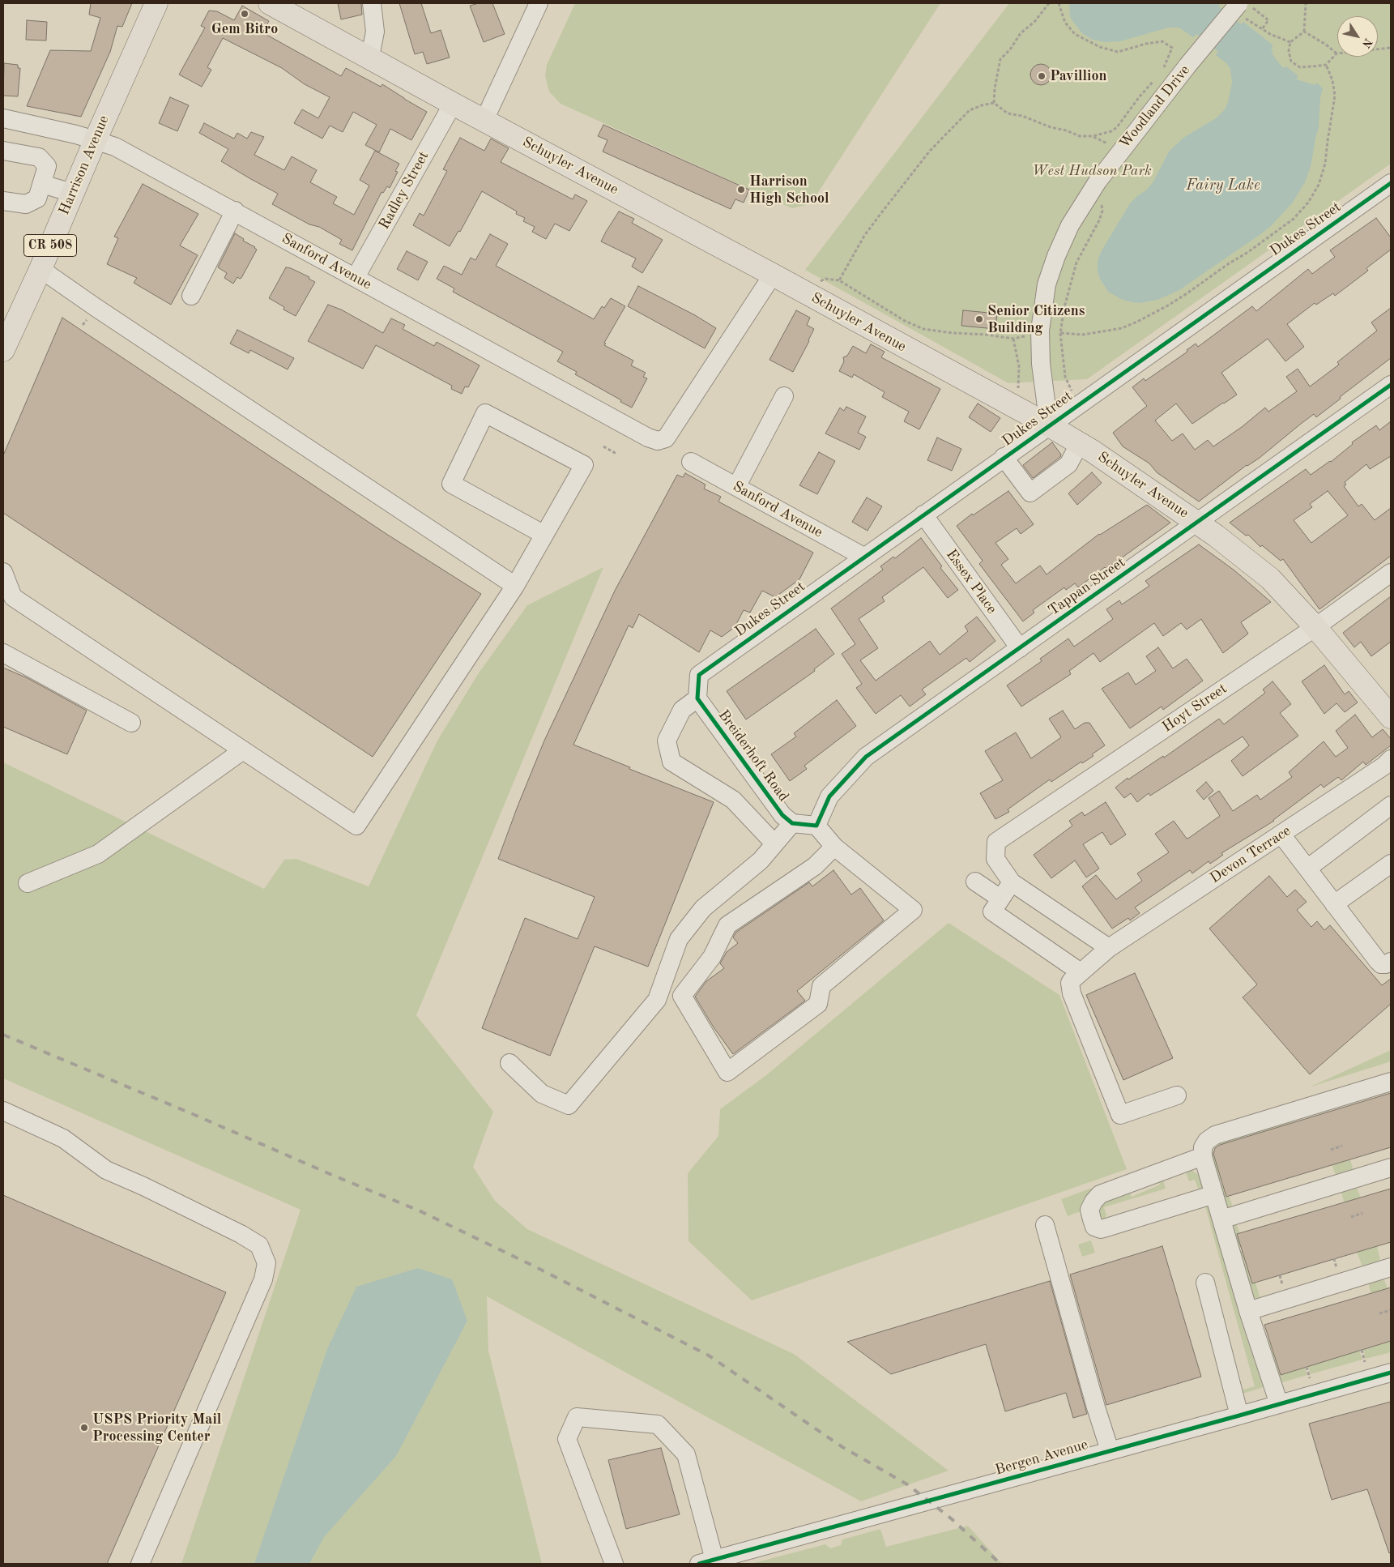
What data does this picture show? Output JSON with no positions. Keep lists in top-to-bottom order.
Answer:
{
  "streets": {
    "main road": ["Harrison Avenue", "Schuyler Avenue", "CR 508"],
    "street": [
      "Woodland Drive",
      "Radley Street",
      "Dukes Street",
      "Sanford Avenue",
      "Essex Place",
      "Tappan Street",
      "Hoyt Street",
      "Breiderhoft Road",
      "Devon Terrace",
      "Bergen Avenue"
    ]
  },
  "crossings": [
    ["Woodland Drive", "Schuyler Avenue"],
    ["Woodland Drive", "Dukes Street"],
    ["Harrison Avenue", "Sanford Avenue"],
    ["Schuyler Avenue", "Radley Street"],
    ["Schuyler Avenue", "Dukes Street"],
    ["Schuyler Avenue", "Sanford Avenue"],
    ["Schuyler Avenue", "Tappan Street"],
    ["Schuyler Avenue", "Hoyt Street"],
    ["Radley Street", "Sanford Avenue"],
    ["Dukes Street", "Sanford Avenue"],
    ["Dukes Street", "Essex Place"],
    ["Dukes Street", "Breiderhoft Road"],
    ["Essex Place", "Tappan Street"]
  ],
  "water": ["Fairy Lake"],
  "parks": ["West Hudson Park"],
  "places": [
    "Gem Bitro",
    "Pavillion",
    "Harrison High School",
    "Senior Citizens Building",
    "USPS Priority Mail Processing Center"
  ],
  "north": "bottom right"
}
